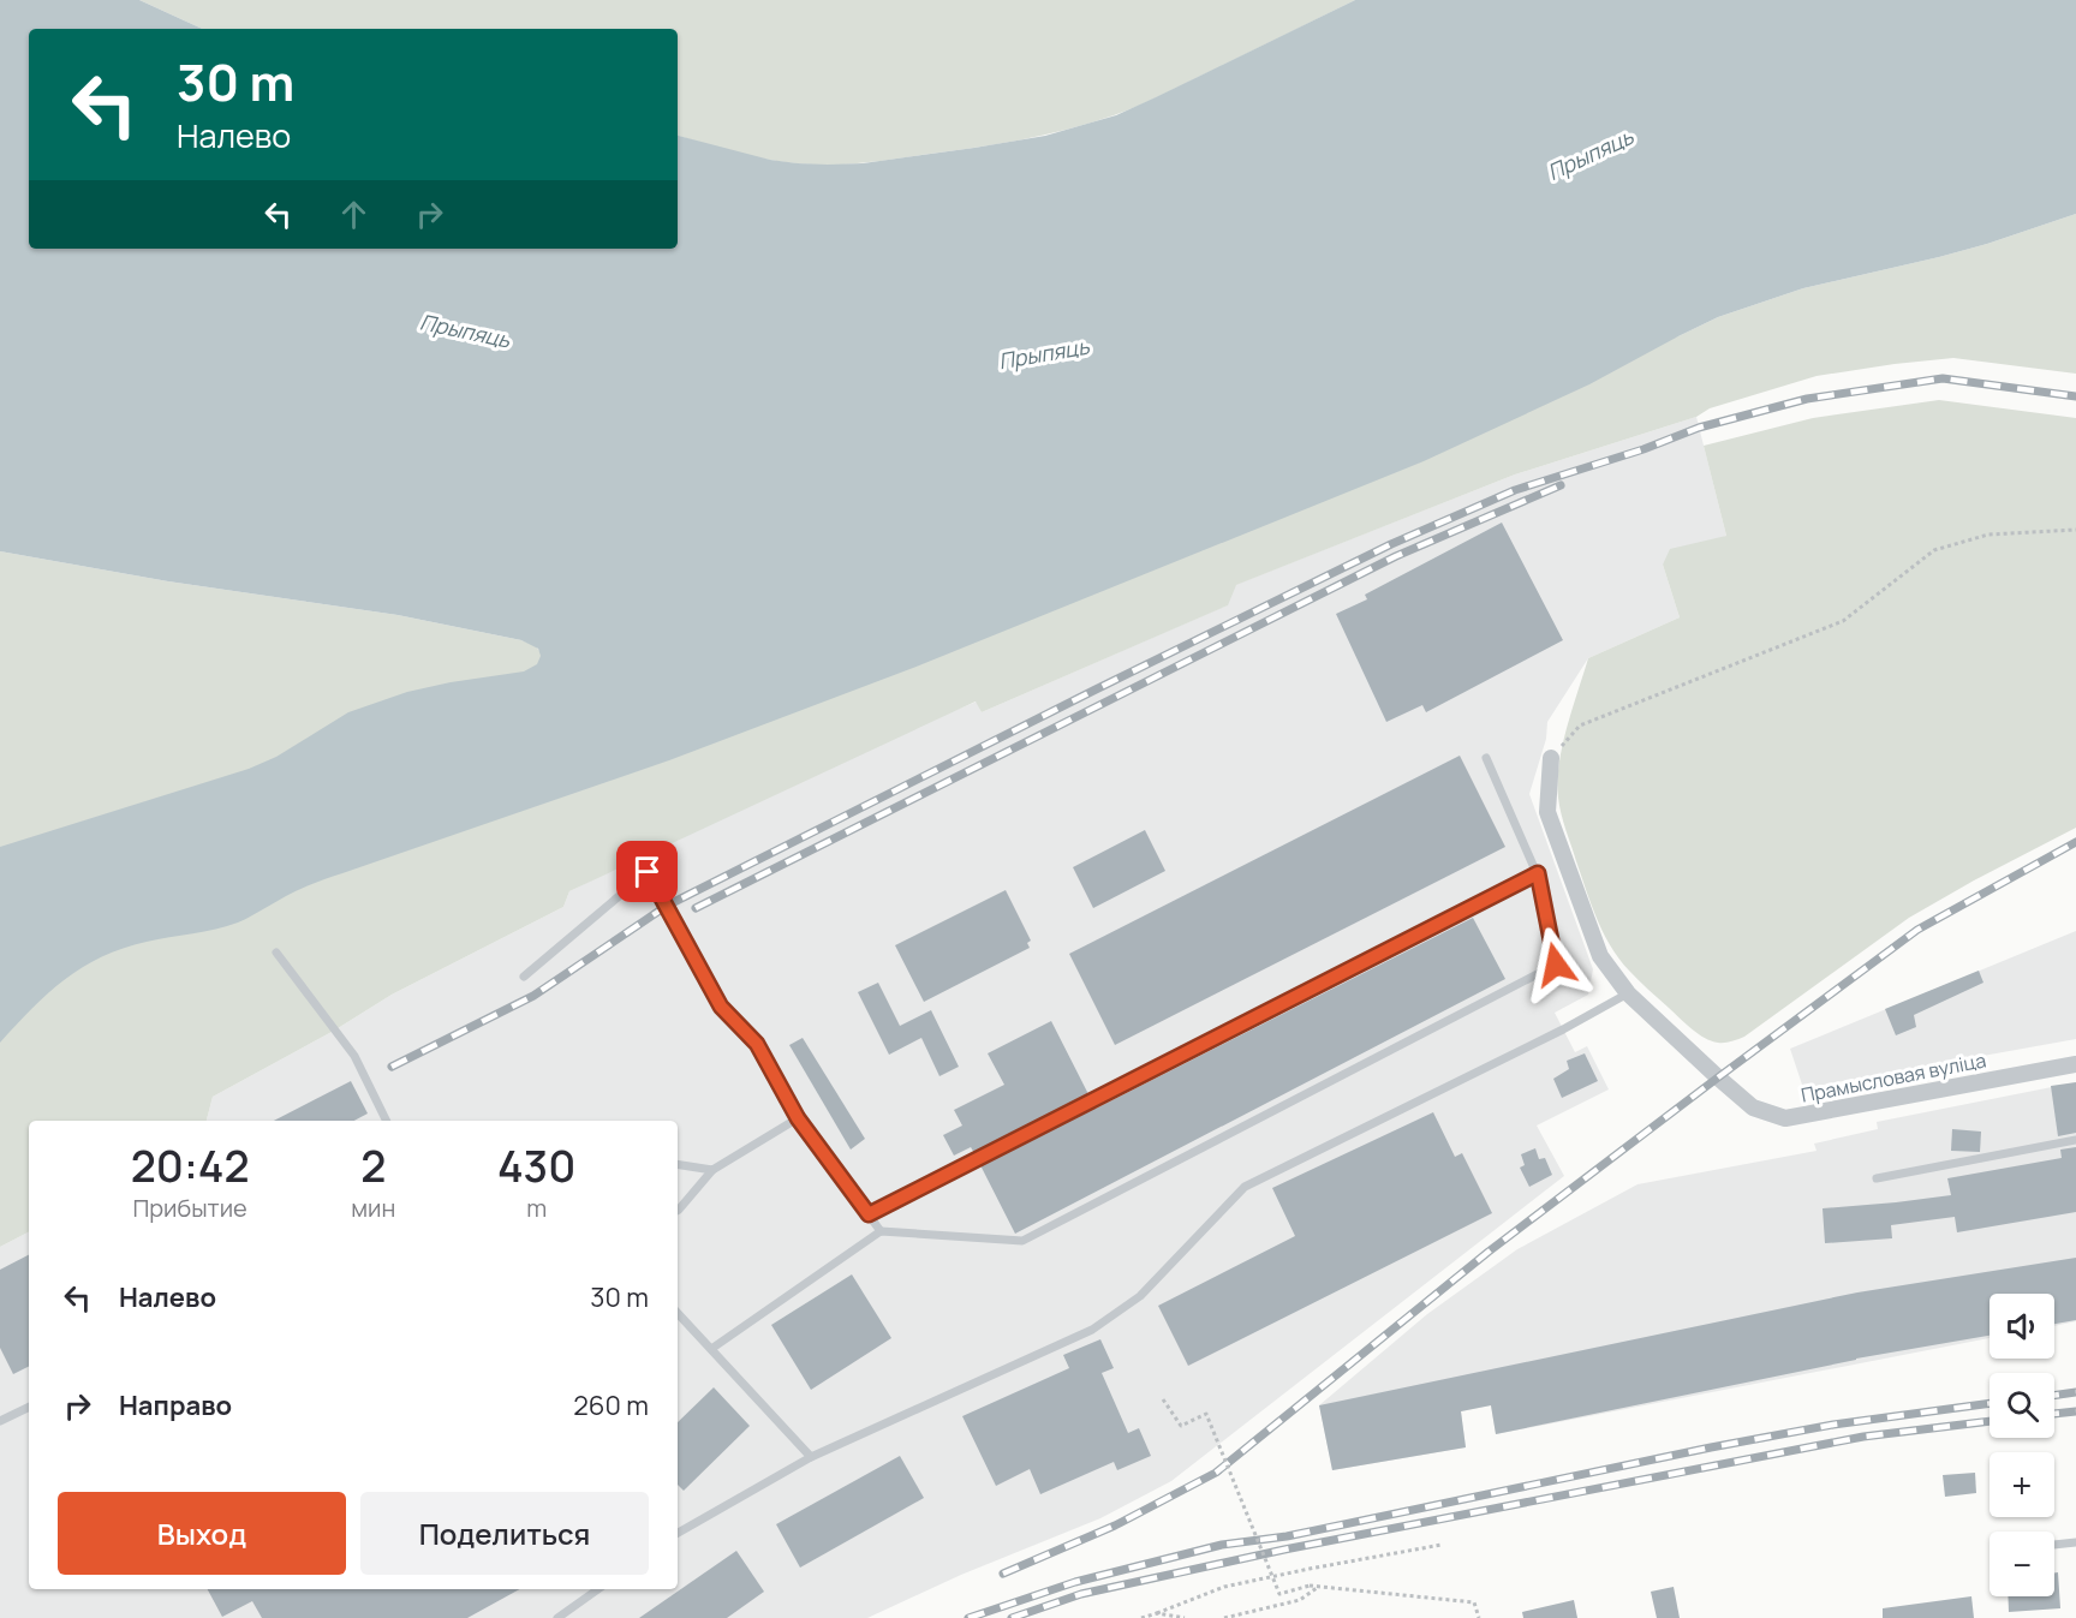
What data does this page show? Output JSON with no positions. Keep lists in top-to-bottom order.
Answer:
{
  "streets": {
    "street": ["Прамысловая вуліца"]
  },
  "water": ["Прыпяць"],
  "page": {
    "turn": ["30 m", "Налево"],
    "eta": [
      "20:42",
      "Прибытие",
      "2",
      "мин",
      "430",
      "m"
    ],
    "list": [
      {
        "name": "Налево",
        "value": "30 m"
      },
      {
        "name": "Направо",
        "value": "260 m"
      }
    ],
    "map_buttons": ["+", "−"],
    "buttons": ["Выход", "Поделиться"]
  }
}
